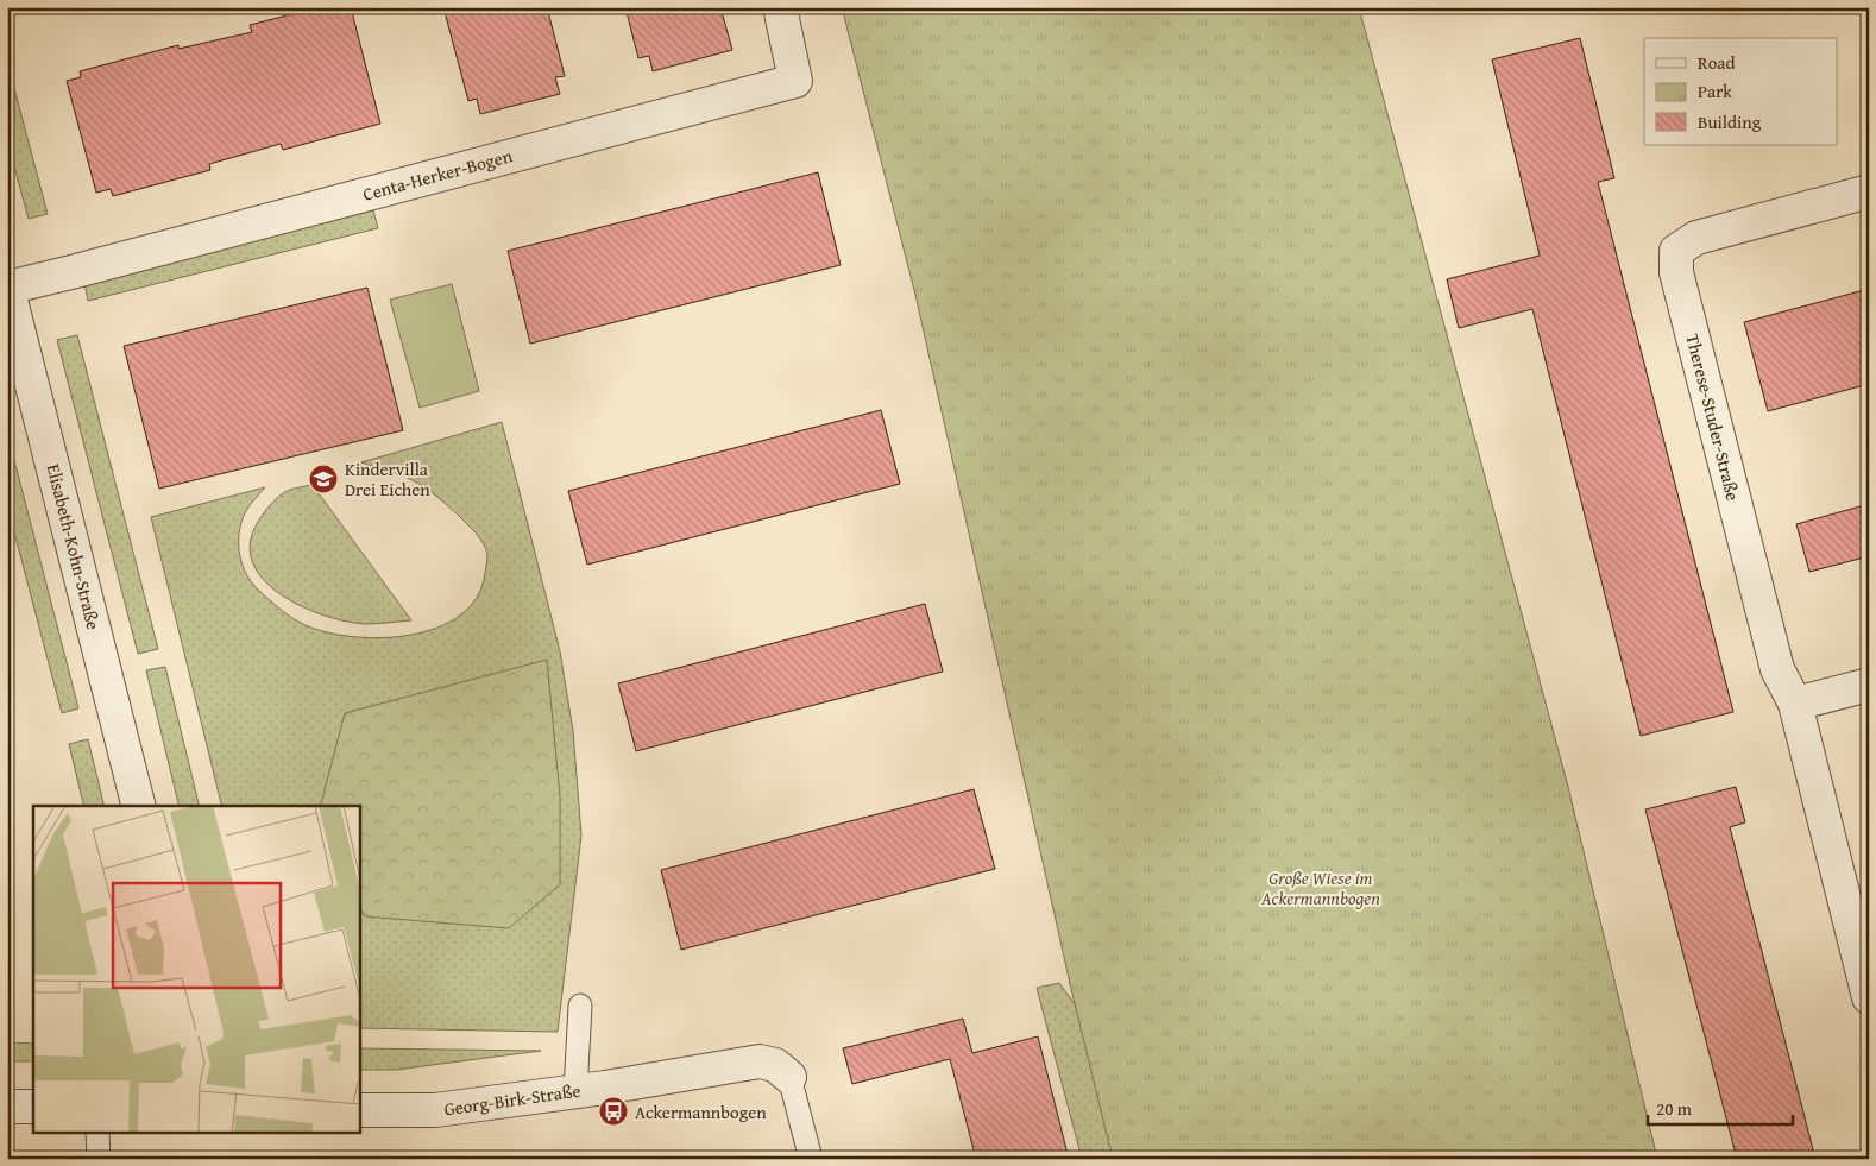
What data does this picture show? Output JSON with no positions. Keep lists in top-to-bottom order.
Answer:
{
  "streets": {
    "street": [
      "Centa-Herker-Bogen",
      "Therese-Studer-Straße",
      "Elisabeth-Kohn-Straße",
      "Georg-Birk-Straße"
    ]
  },
  "crossings": [
    ["Centa-Herker-Bogen", "Elisabeth-Kohn-Straße"]
  ],
  "parks": ["Große Wiese im Ackermannbogen"],
  "places": {
    "school or university": ["Kindervilla Drei Eichen"],
    "bus stop": ["Ackermannbogen"]
  },
  "legend": ["Road", "Park", "Building"],
  "scale_bar": "20 m"
}
